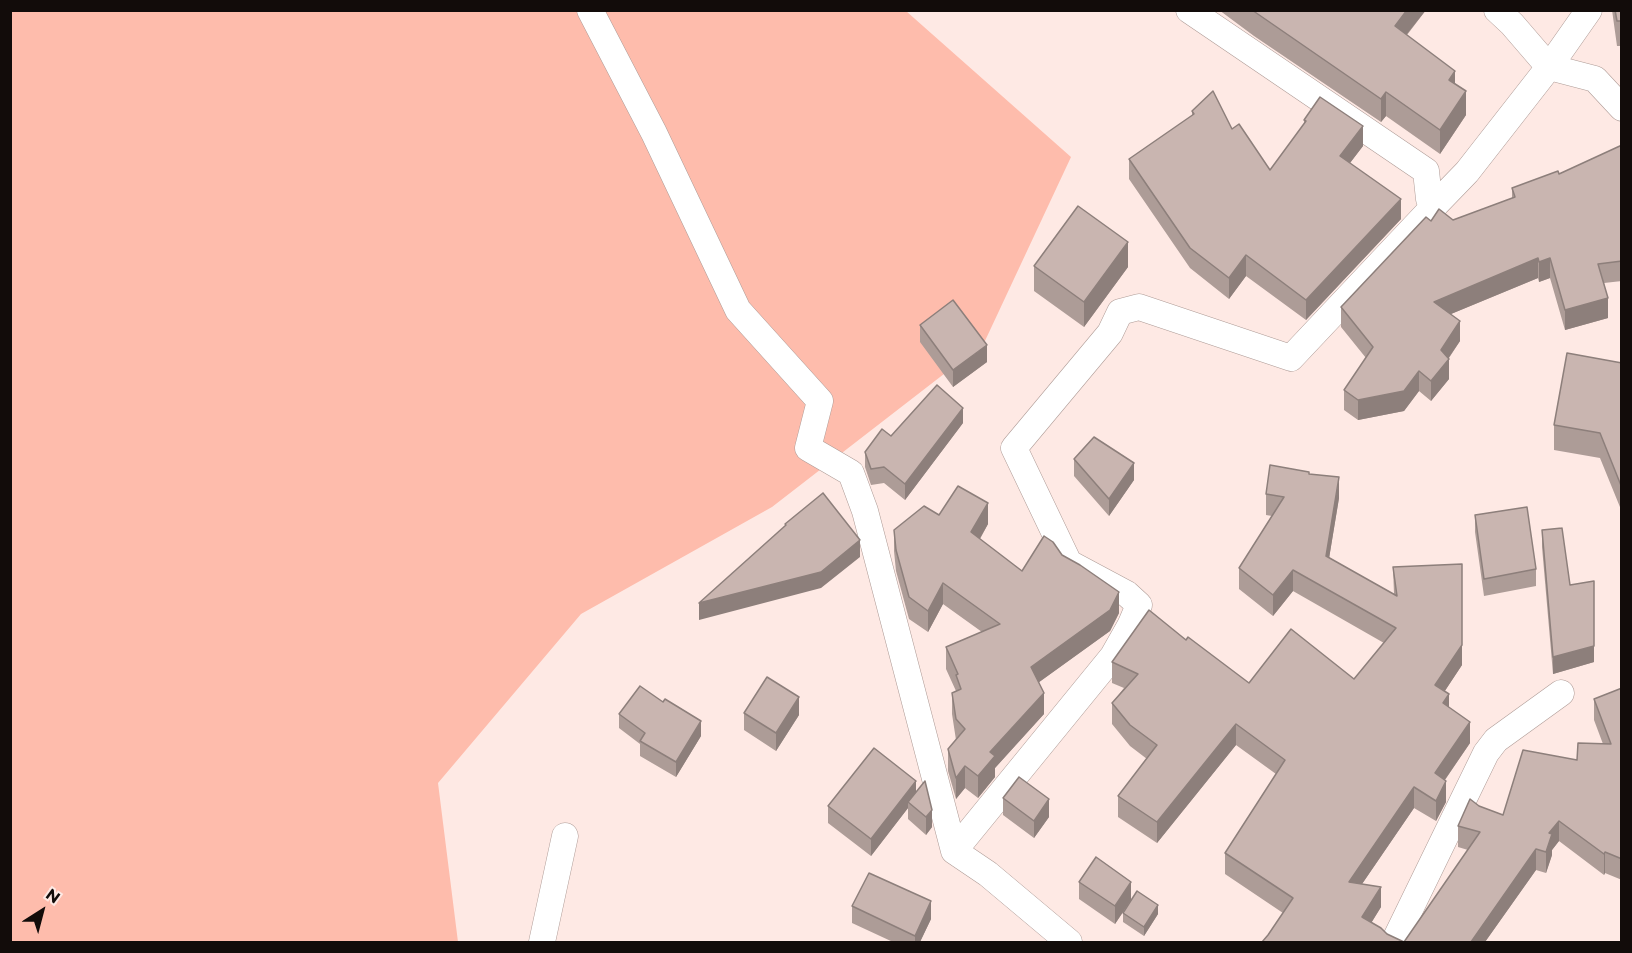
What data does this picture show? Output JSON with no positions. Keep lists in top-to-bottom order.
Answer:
{
  "north": "top right"
}
